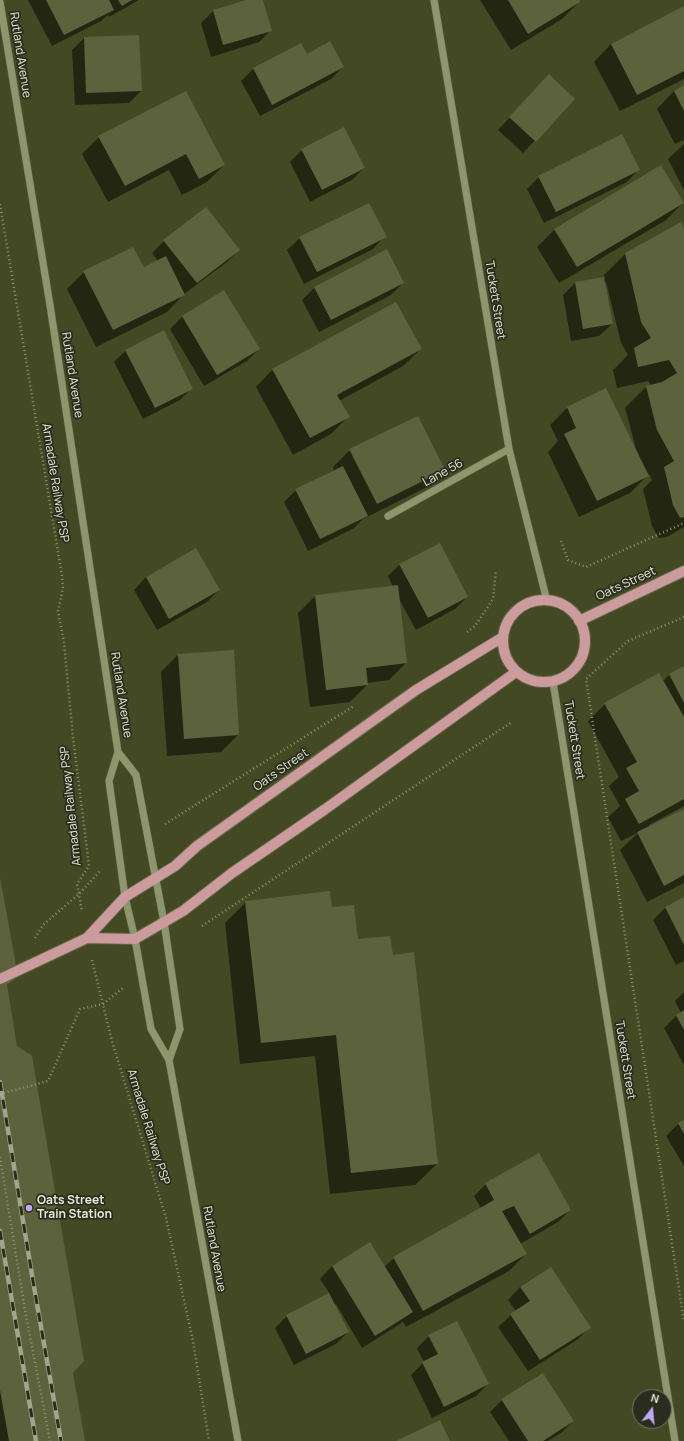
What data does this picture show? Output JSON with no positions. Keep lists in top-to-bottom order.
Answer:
{
  "streets": {
    "main road": ["Oats Street"],
    "street": ["Rutland Avenue", "Tuckett Street", "Lane 56"],
    "path": ["Armadale Railway PSP"]
  },
  "crossings": [
    ["Rutland Avenue", "Oats Street"],
    ["Tuckett Street", "Lane 56"],
    ["Tuckett Street", "Oats Street"],
    ["Armadale Railway PSP", "Oats Street"]
  ],
  "places": ["Oats Street Train Station"],
  "north": "top"
}
